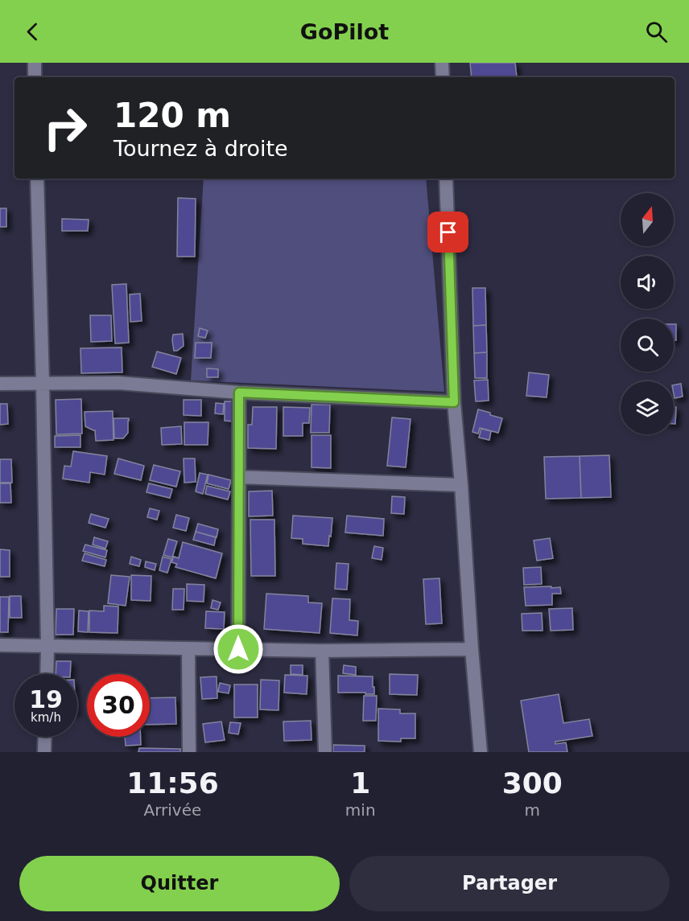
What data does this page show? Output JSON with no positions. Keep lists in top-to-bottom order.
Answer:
{
  "north": "top",
  "page": {
    "header": "GoPilot",
    "turn": ["120 m", "Tournez à droite"],
    "speed": "19 km/h",
    "limit": "30",
    "eta": [
      "11:56",
      "Arrivée",
      "1",
      "min",
      "300",
      "m"
    ],
    "buttons": ["Quitter", "Partager"]
  }
}
